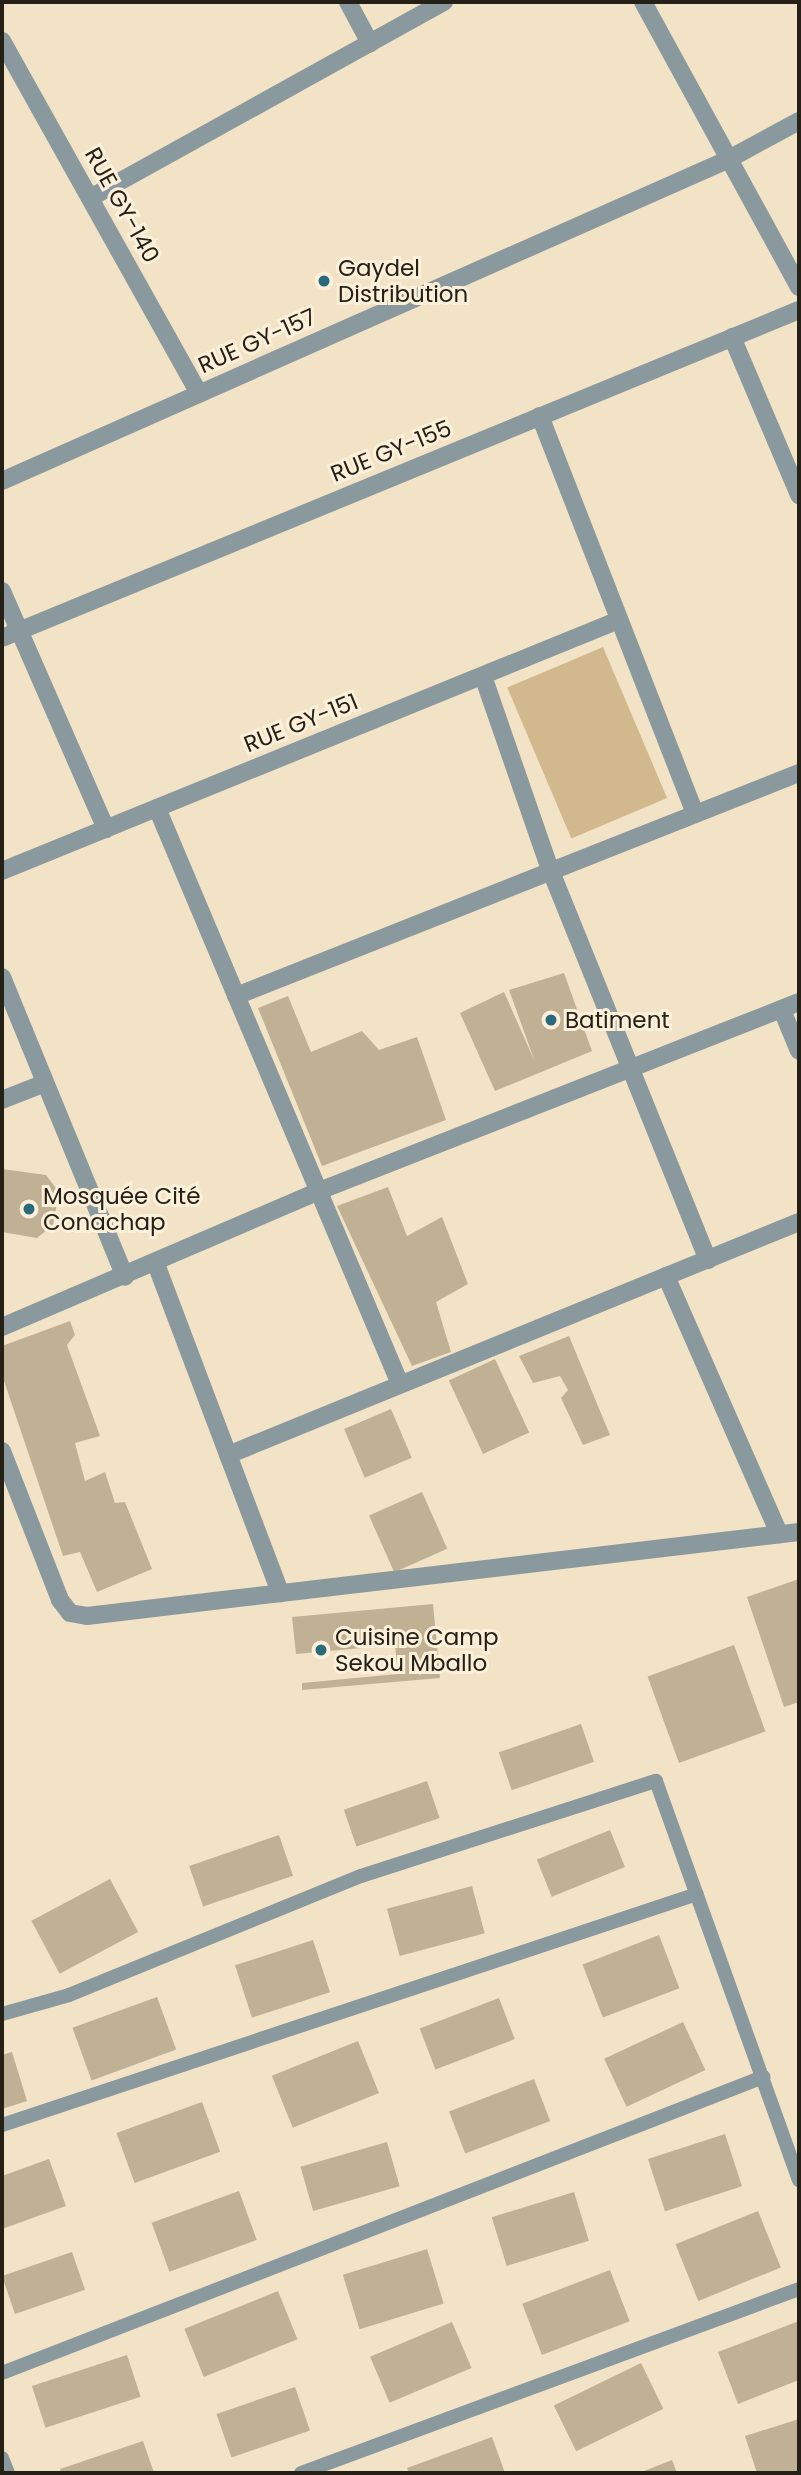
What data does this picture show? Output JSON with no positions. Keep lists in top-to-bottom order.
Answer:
{
  "streets": {
    "street": [
      "RUE GY-140",
      "RUE GY-157",
      "RUE GY-155",
      "RUE GY-151"
    ]
  },
  "crossings": [
    ["RUE GY-140", "RUE GY-157"]
  ],
  "places": [
    "Gaydel Distribution",
    "Batiment",
    "Mosquée Cité Conachap",
    "Cuisine Camp Sekou Mballo"
  ]
}
